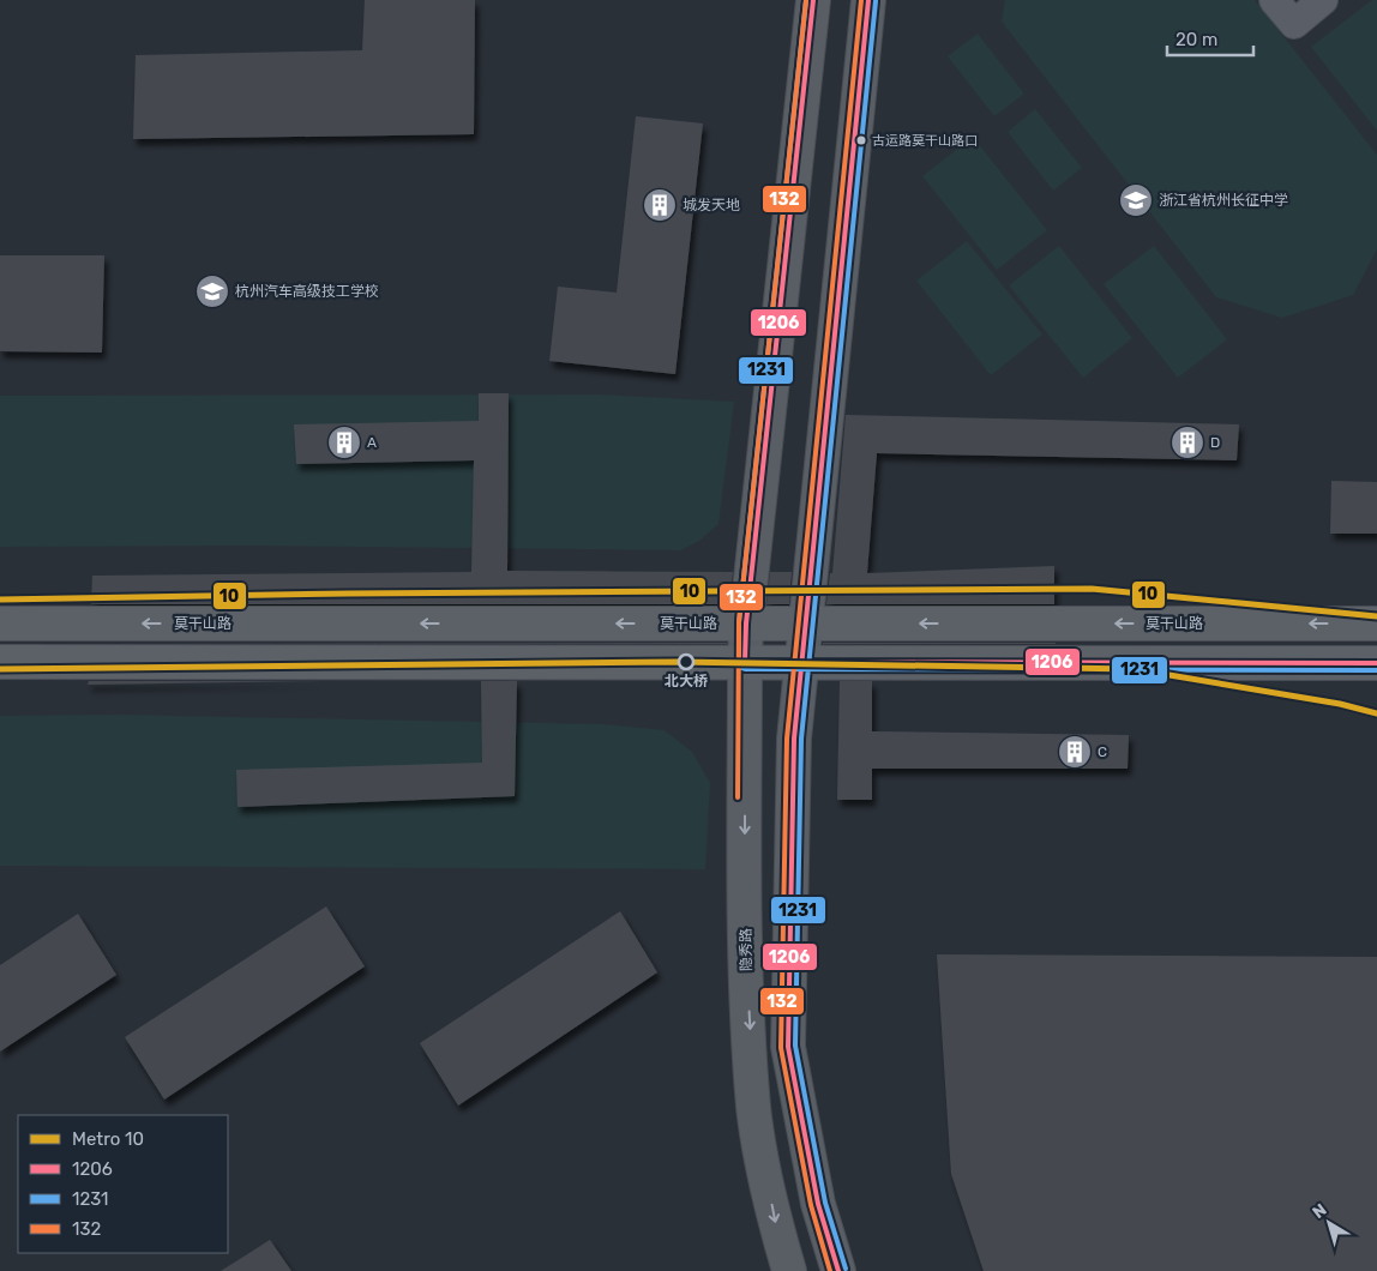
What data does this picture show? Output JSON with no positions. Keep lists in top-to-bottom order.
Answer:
{
  "streets": {
    "main road": ["莫干山路", "隐秀路"]
  },
  "crossings": [
    ["莫干山路", "隐秀路"]
  ],
  "places": {
    "other": ["古运路莫干山路口", "北大桥"],
    "school or university": ["浙江省杭州长征中学", "杭州汽车高级技工学校"],
    "building": [
      "城发天地",
      "A",
      "D",
      "C"
    ]
  },
  "lines": [
    "transit line 1206",
    "transit line 1231",
    "transit line 132",
    "metro line 10"
  ],
  "legend": [
    "Metro 10",
    "1206",
    "1231",
    "132"
  ],
  "scale_bar": "20 m",
  "north": "top left"
}
